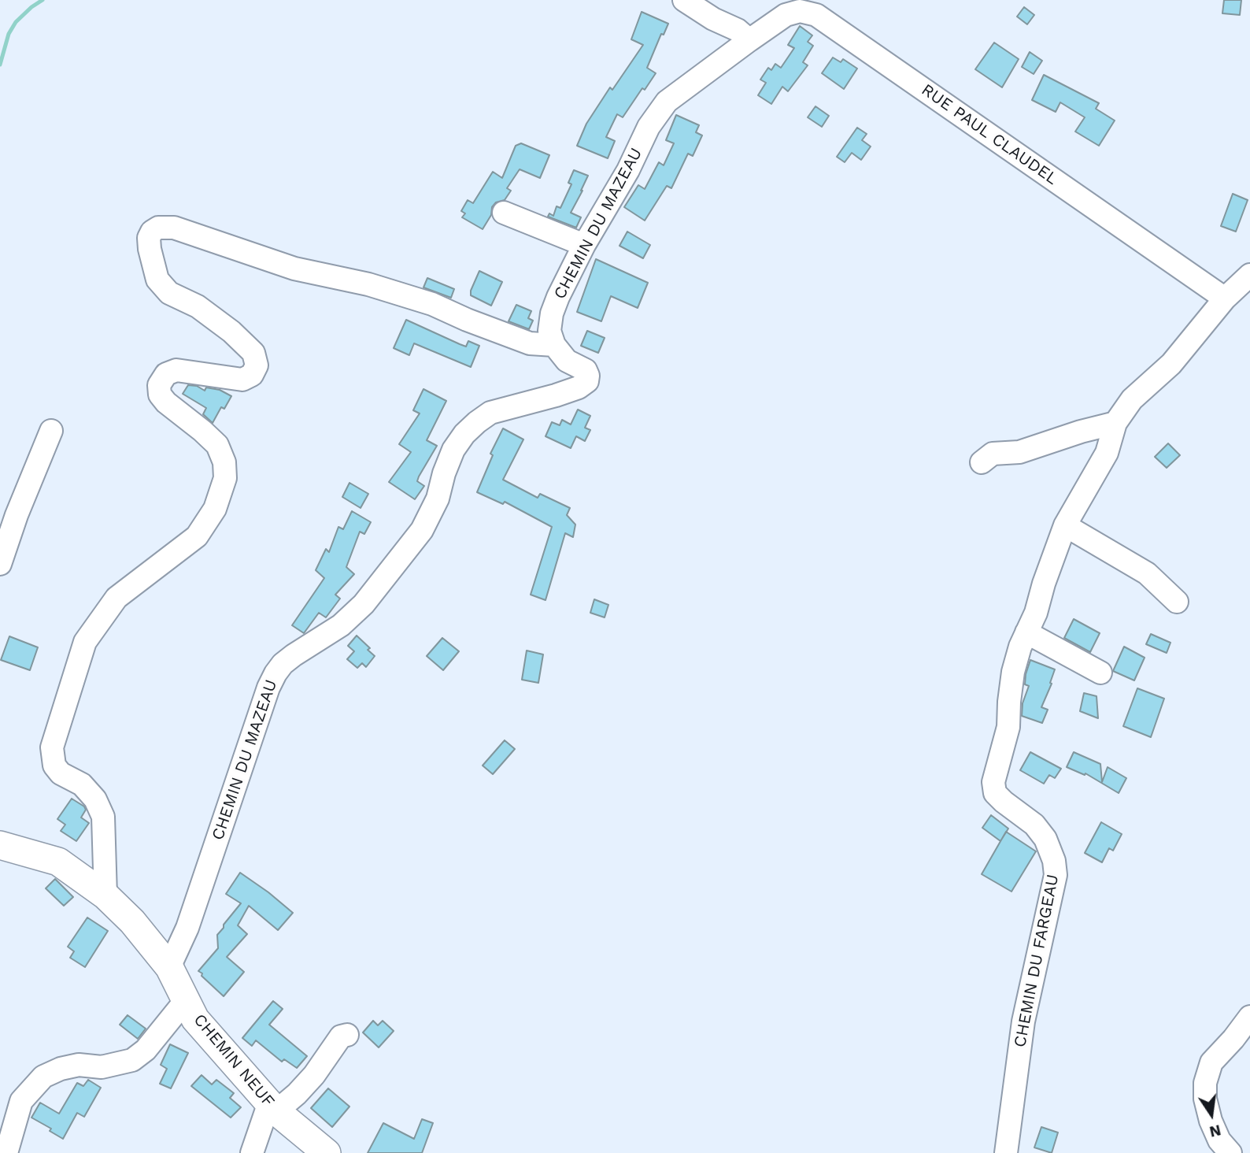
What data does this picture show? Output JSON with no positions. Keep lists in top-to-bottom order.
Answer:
{
  "streets": {
    "main road": ["CHEMIN NEUF"],
    "street": ["RUE PAUL CLAUDEL", "CHEMIN DU MAZEAU", "CHEMIN DU FARGEAU"]
  },
  "crossings": [
    ["RUE PAUL CLAUDEL", "CHEMIN DU MAZEAU"],
    ["RUE PAUL CLAUDEL", "CHEMIN DU FARGEAU"],
    ["CHEMIN DU MAZEAU", "CHEMIN NEUF"]
  ],
  "north": "bottom"
}
